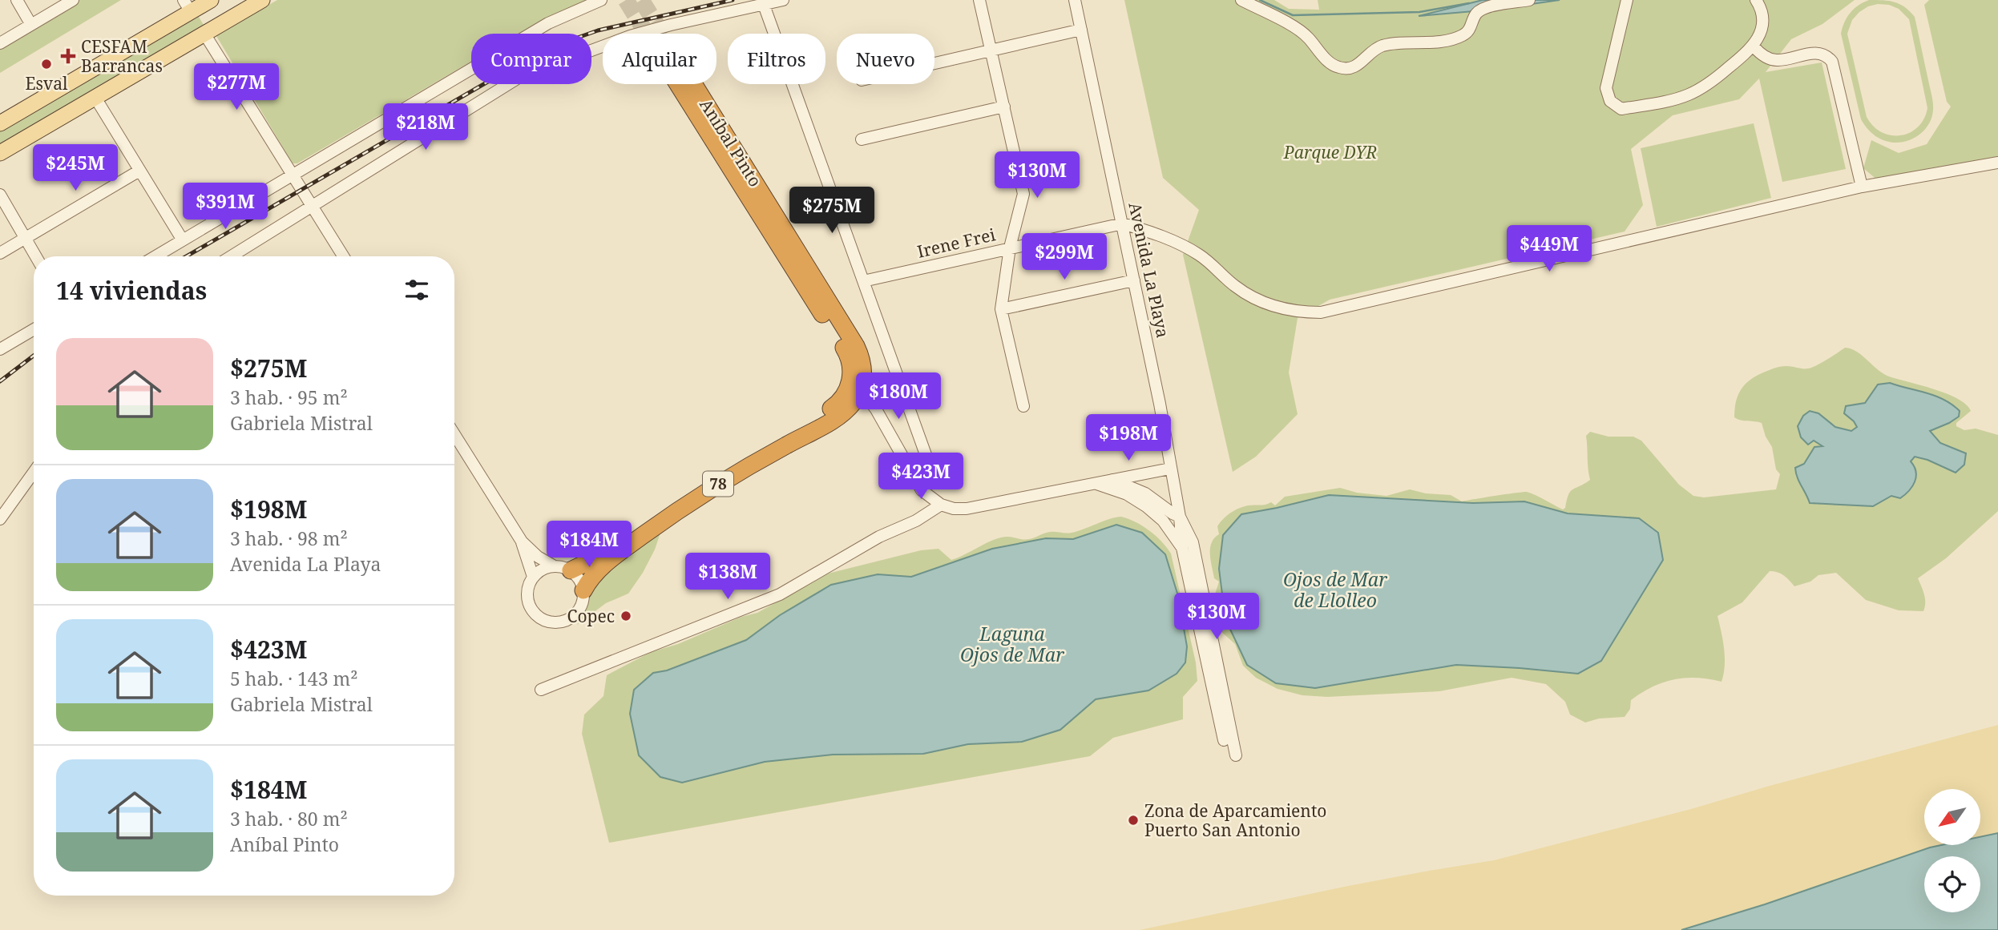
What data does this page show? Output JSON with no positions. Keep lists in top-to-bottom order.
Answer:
{
  "streets": {
    "highway": ["Aníbal Pinto", "78"],
    "street": ["Irene Frei", "Avenida La Playa"]
  },
  "crossings": [
    ["Aníbal Pinto", "78"],
    ["Irene Frei", "Avenida La Playa"]
  ],
  "water": ["Ojos de Mar de Llolleo", "Laguna Ojos de Mar"],
  "parks": ["Parque DYR"],
  "places": {
    "health": ["CESFAM Barrancas"],
    "other": ["Esval", "Copec", "Zona de Aparcamiento Puerto San Antonio"]
  },
  "north": "bottom left",
  "page": {
    "chip": [
      "Comprar",
      "Alquilar",
      "Filtros",
      "Nuevo"
    ],
    "price": [
      "$277M",
      "$218M",
      "$245M",
      "$130M",
      "$391M",
      "$275M",
      "$449M",
      "$299M",
      "$180M",
      "$198M",
      "$423M",
      "$184M",
      "$138M",
      "$130M"
    ],
    "heading": "14 viviendas",
    "list": [
      {
        "name": "$275M",
        "note": "3 hab. · 95 m² · Gabriela Mistral"
      },
      {
        "name": "$198M",
        "note": "3 hab. · 98 m² · Avenida La Playa"
      },
      {
        "name": "$423M",
        "note": "5 hab. · 143 m² · Gabriela Mistral"
      },
      {
        "name": "$184M",
        "note": "3 hab. · 80 m² · Aníbal Pinto"
      }
    ]
  }
}
